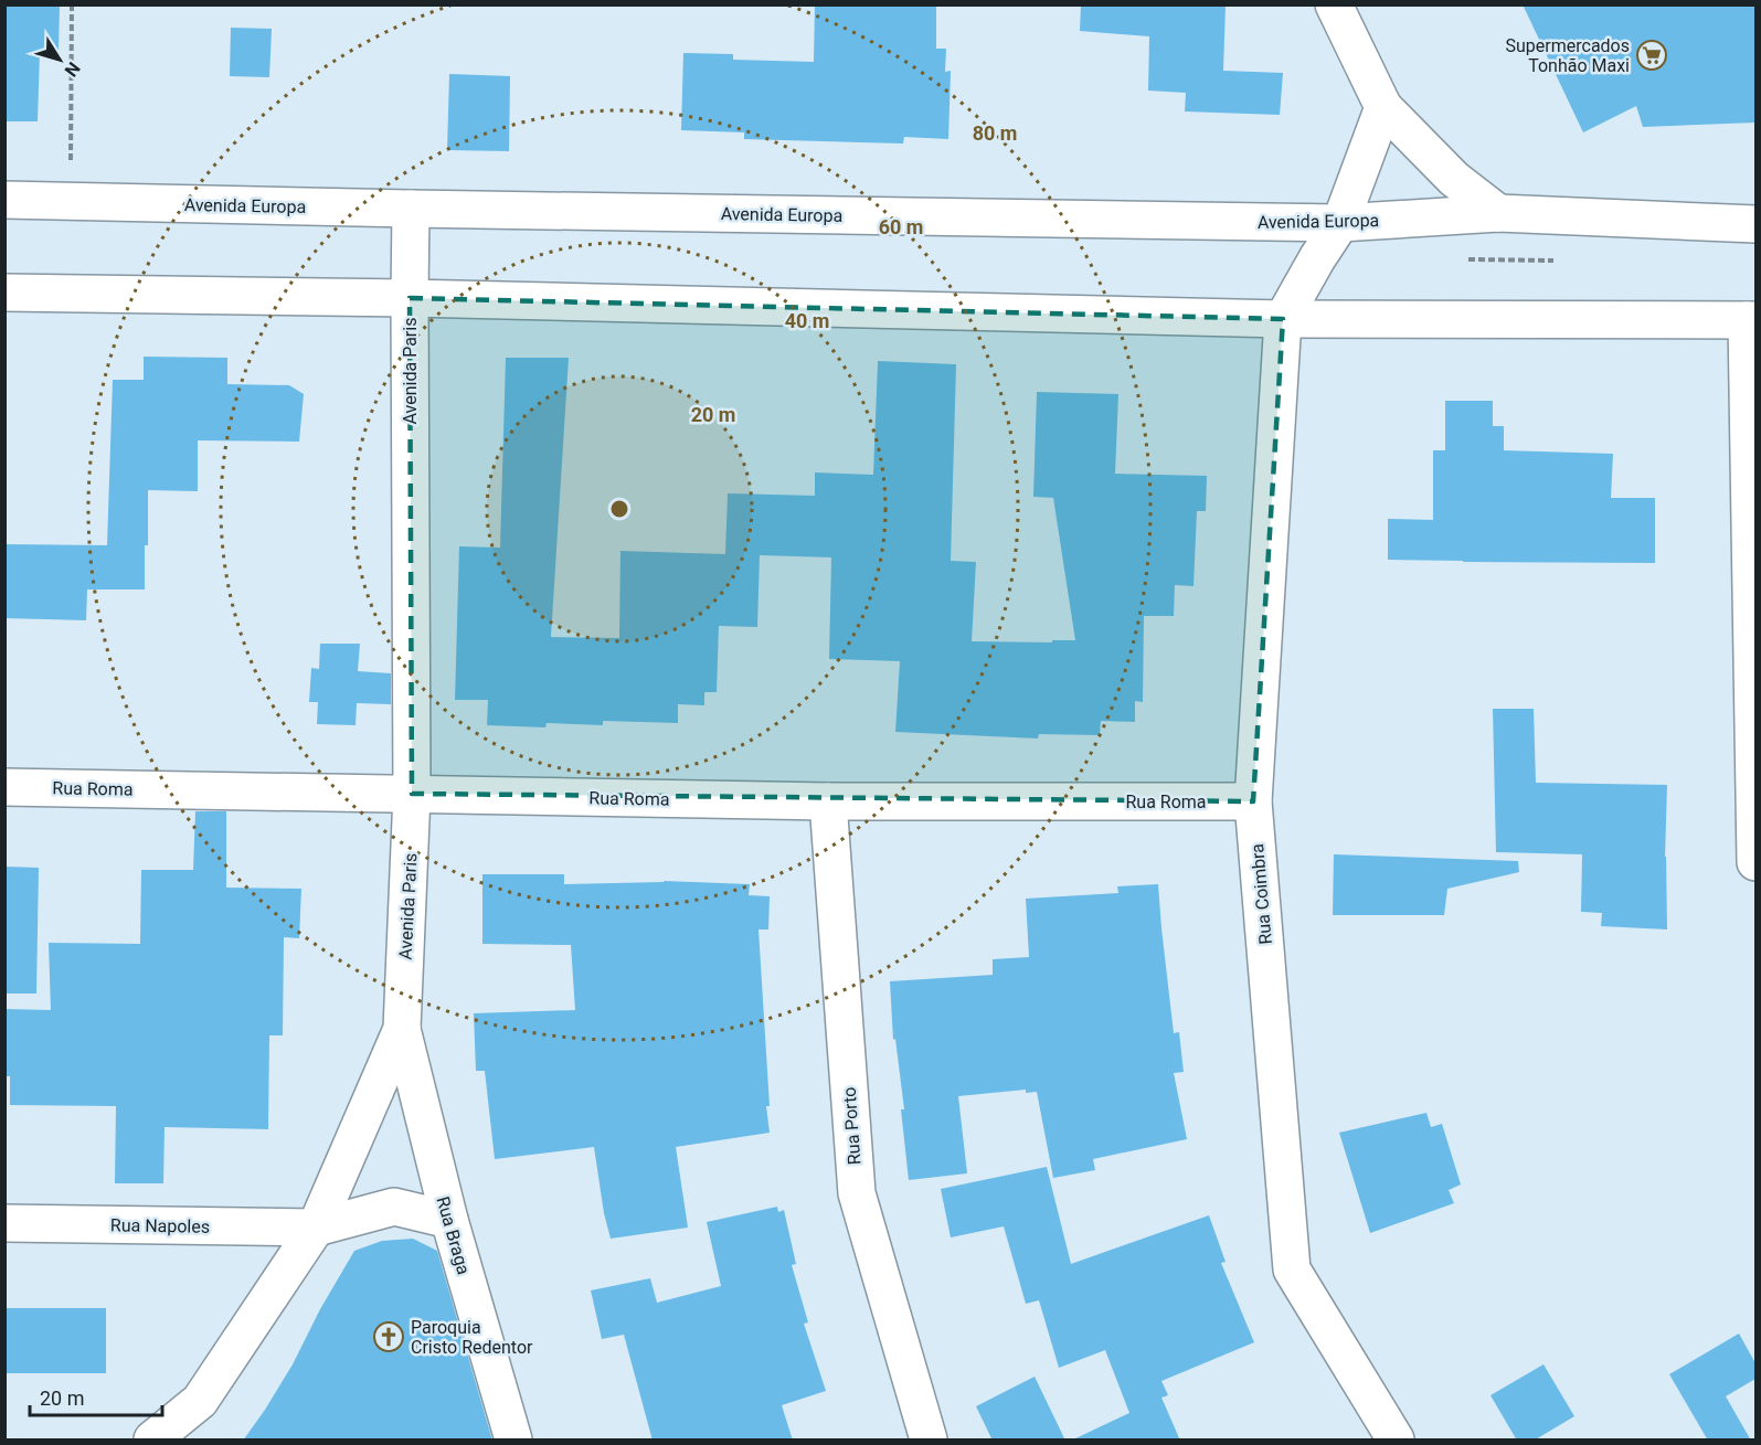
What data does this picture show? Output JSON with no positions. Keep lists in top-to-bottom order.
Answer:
{
  "streets": {
    "street": [
      "Avenida Europa",
      "Avenida Paris",
      "Rua Roma",
      "Rua Coimbra",
      "Rua Porto",
      "Rua Napoles",
      "Rua Braga"
    ]
  },
  "crossings": [
    ["Avenida Europa", "Avenida Paris"],
    ["Avenida Paris", "Rua Roma"],
    ["Avenida Paris", "Rua Napoles"],
    ["Avenida Paris", "Rua Braga"],
    ["Rua Roma", "Rua Coimbra"],
    ["Rua Roma", "Rua Porto"],
    ["Rua Napoles", "Rua Braga"]
  ],
  "places": {
    "supermarket": ["Supermercados Tonhão Maxi"],
    "church": ["Paroquia Cristo Redentor"]
  },
  "scale_bar": "20 m",
  "north": "bottom right",
  "rings": [
    "80 m",
    "60 m",
    "40 m",
    "20 m"
  ]
}
